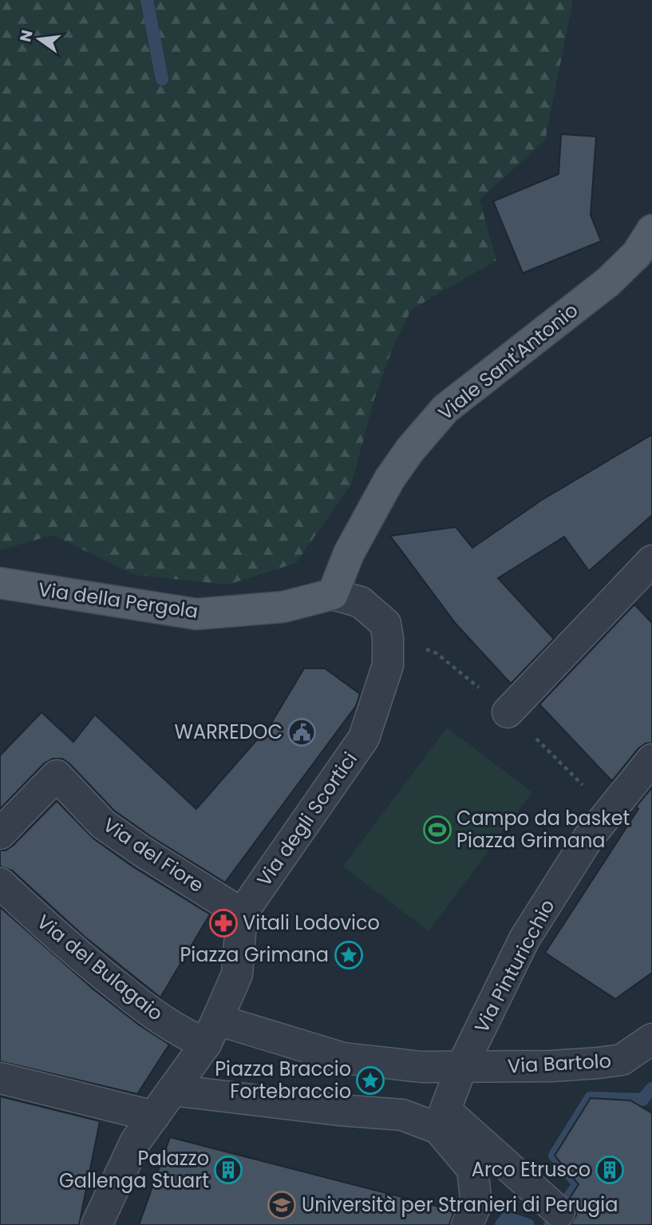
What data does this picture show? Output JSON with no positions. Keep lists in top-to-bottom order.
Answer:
{
  "streets": {
    "main road": ["Viale Sant'Antonio", "Via della Pergola"],
    "street": [
      "Via degli Scortici",
      "Via del Fiore",
      "Via Pinturicchio",
      "Via del Bulagaio",
      "Via Bartolo"
    ]
  },
  "crossings": [
    ["Viale Sant'Antonio", "Via della Pergola"],
    ["Viale Sant'Antonio", "Via degli Scortici"],
    ["Via della Pergola", "Via degli Scortici"],
    ["Via degli Scortici", "Via del Fiore"],
    ["Via Pinturicchio", "Via Bartolo"]
  ],
  "places": {
    "public building": ["WARREDOC"],
    "sports": ["Campo da basket Piazza Grimana"],
    "pharmacy": ["Vitali Lodovico"],
    "place": ["Piazza Grimana", "Piazza Braccio Fortebraccio"],
    "building": ["Palazzo Gallenga Stuart", "Arco Etrusco"],
    "school or university": ["Università per Stranieri di Perugia"]
  },
  "north": "left"
}
